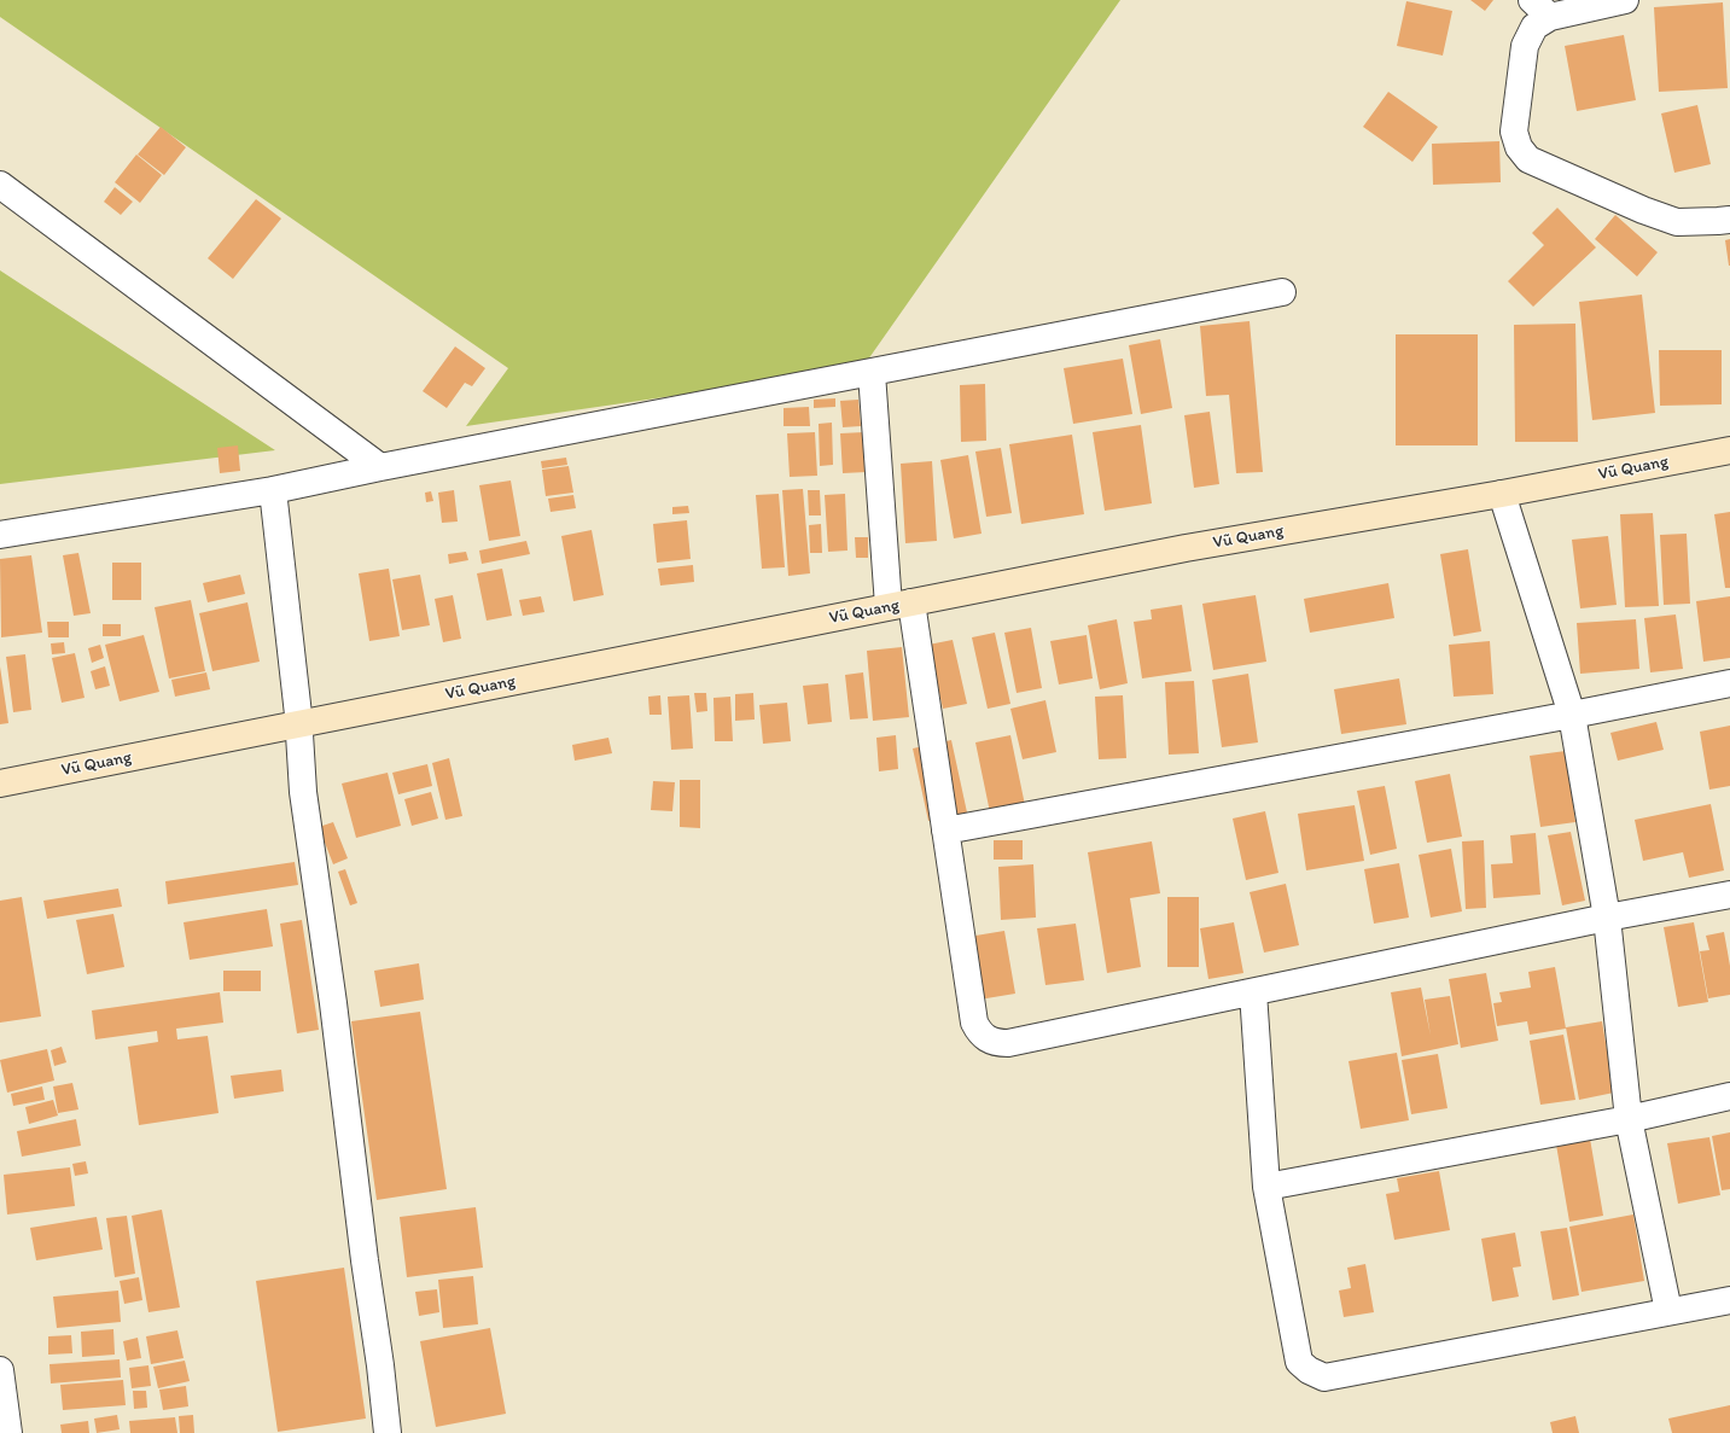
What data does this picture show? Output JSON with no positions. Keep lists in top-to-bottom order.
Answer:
{
  "streets": {
    "main road": ["Vũ Quang"]
  }
}
